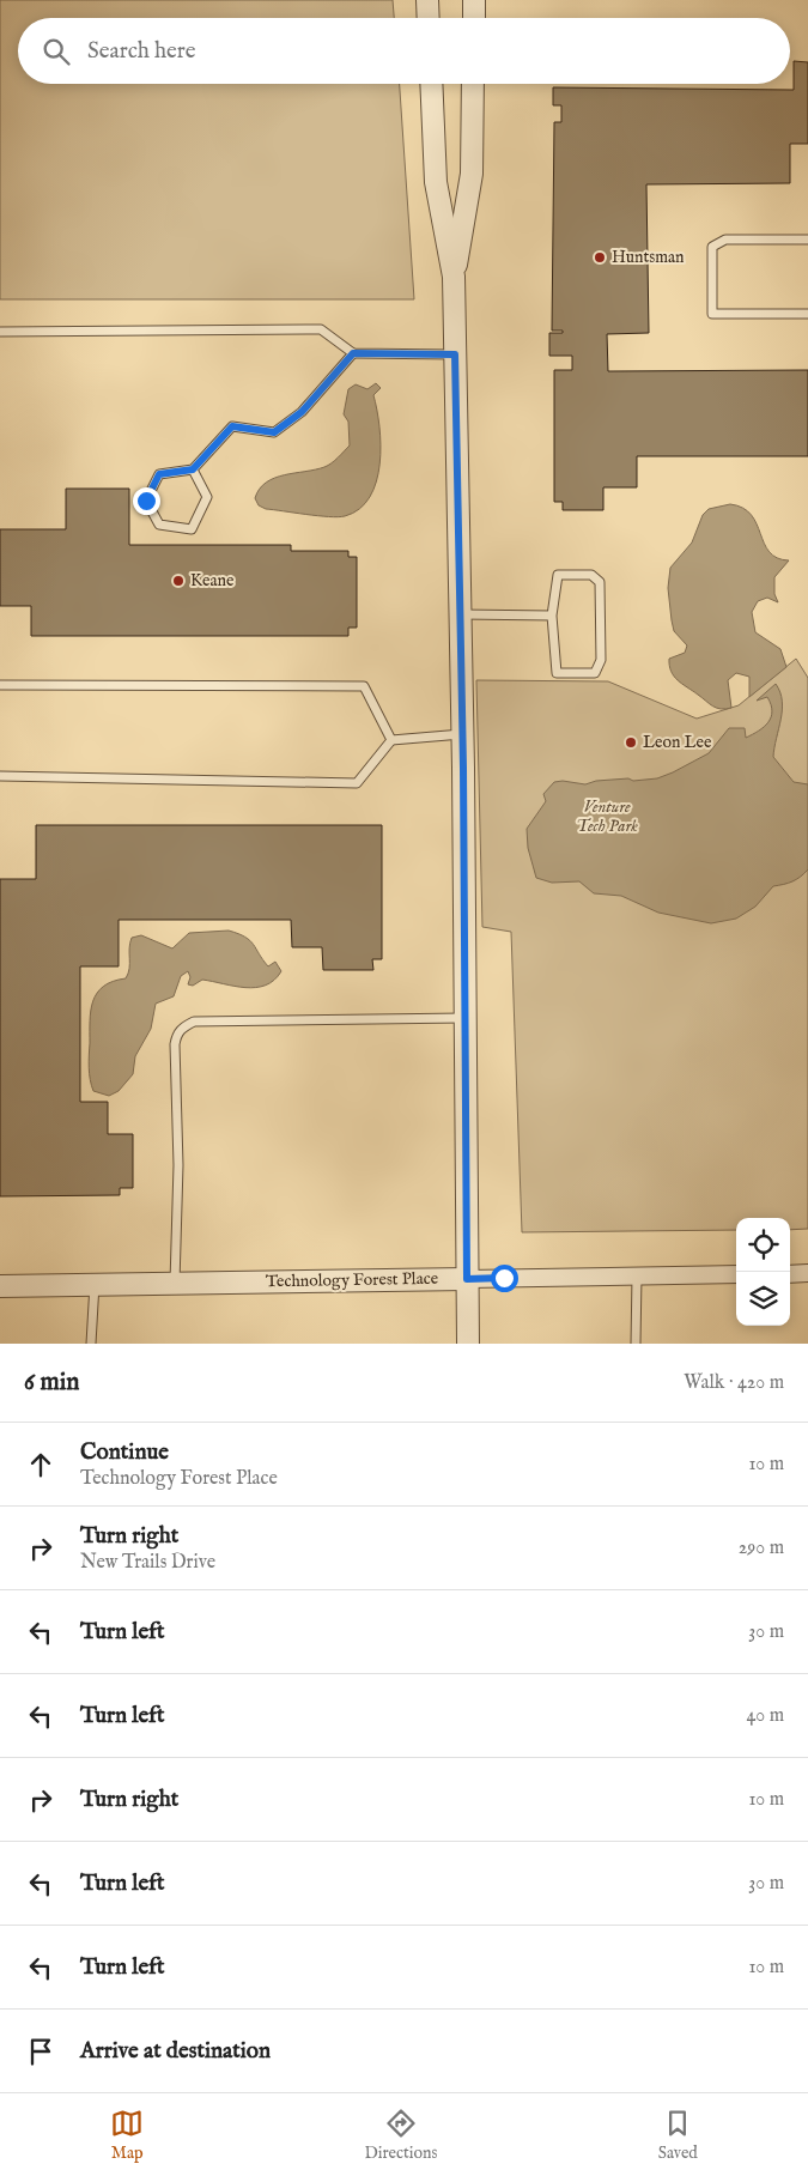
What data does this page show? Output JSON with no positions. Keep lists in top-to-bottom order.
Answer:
{
  "streets": {
    "street": ["Technology Forest Place"]
  },
  "parks": ["Venture Tech Park"],
  "places": ["Huntsman", "Keane", "Leon Lee"],
  "page": {
    "search": "Search here",
    "heading": ["6 min", "Walk · 420 m"],
    "list": [
      ["Continue", "Technology Forest Place", "10 m"],
      ["Turn right", "New Trails Drive", "290 m"],
      ["Turn left", "30 m"],
      ["Turn left", "40 m"],
      ["Turn right", "10 m"],
      ["Turn left", "30 m"],
      ["Turn left", "10 m"],
      "Arrive at destination"
    ],
    "nav": ["Map", "Directions", "Saved"]
  }
}
